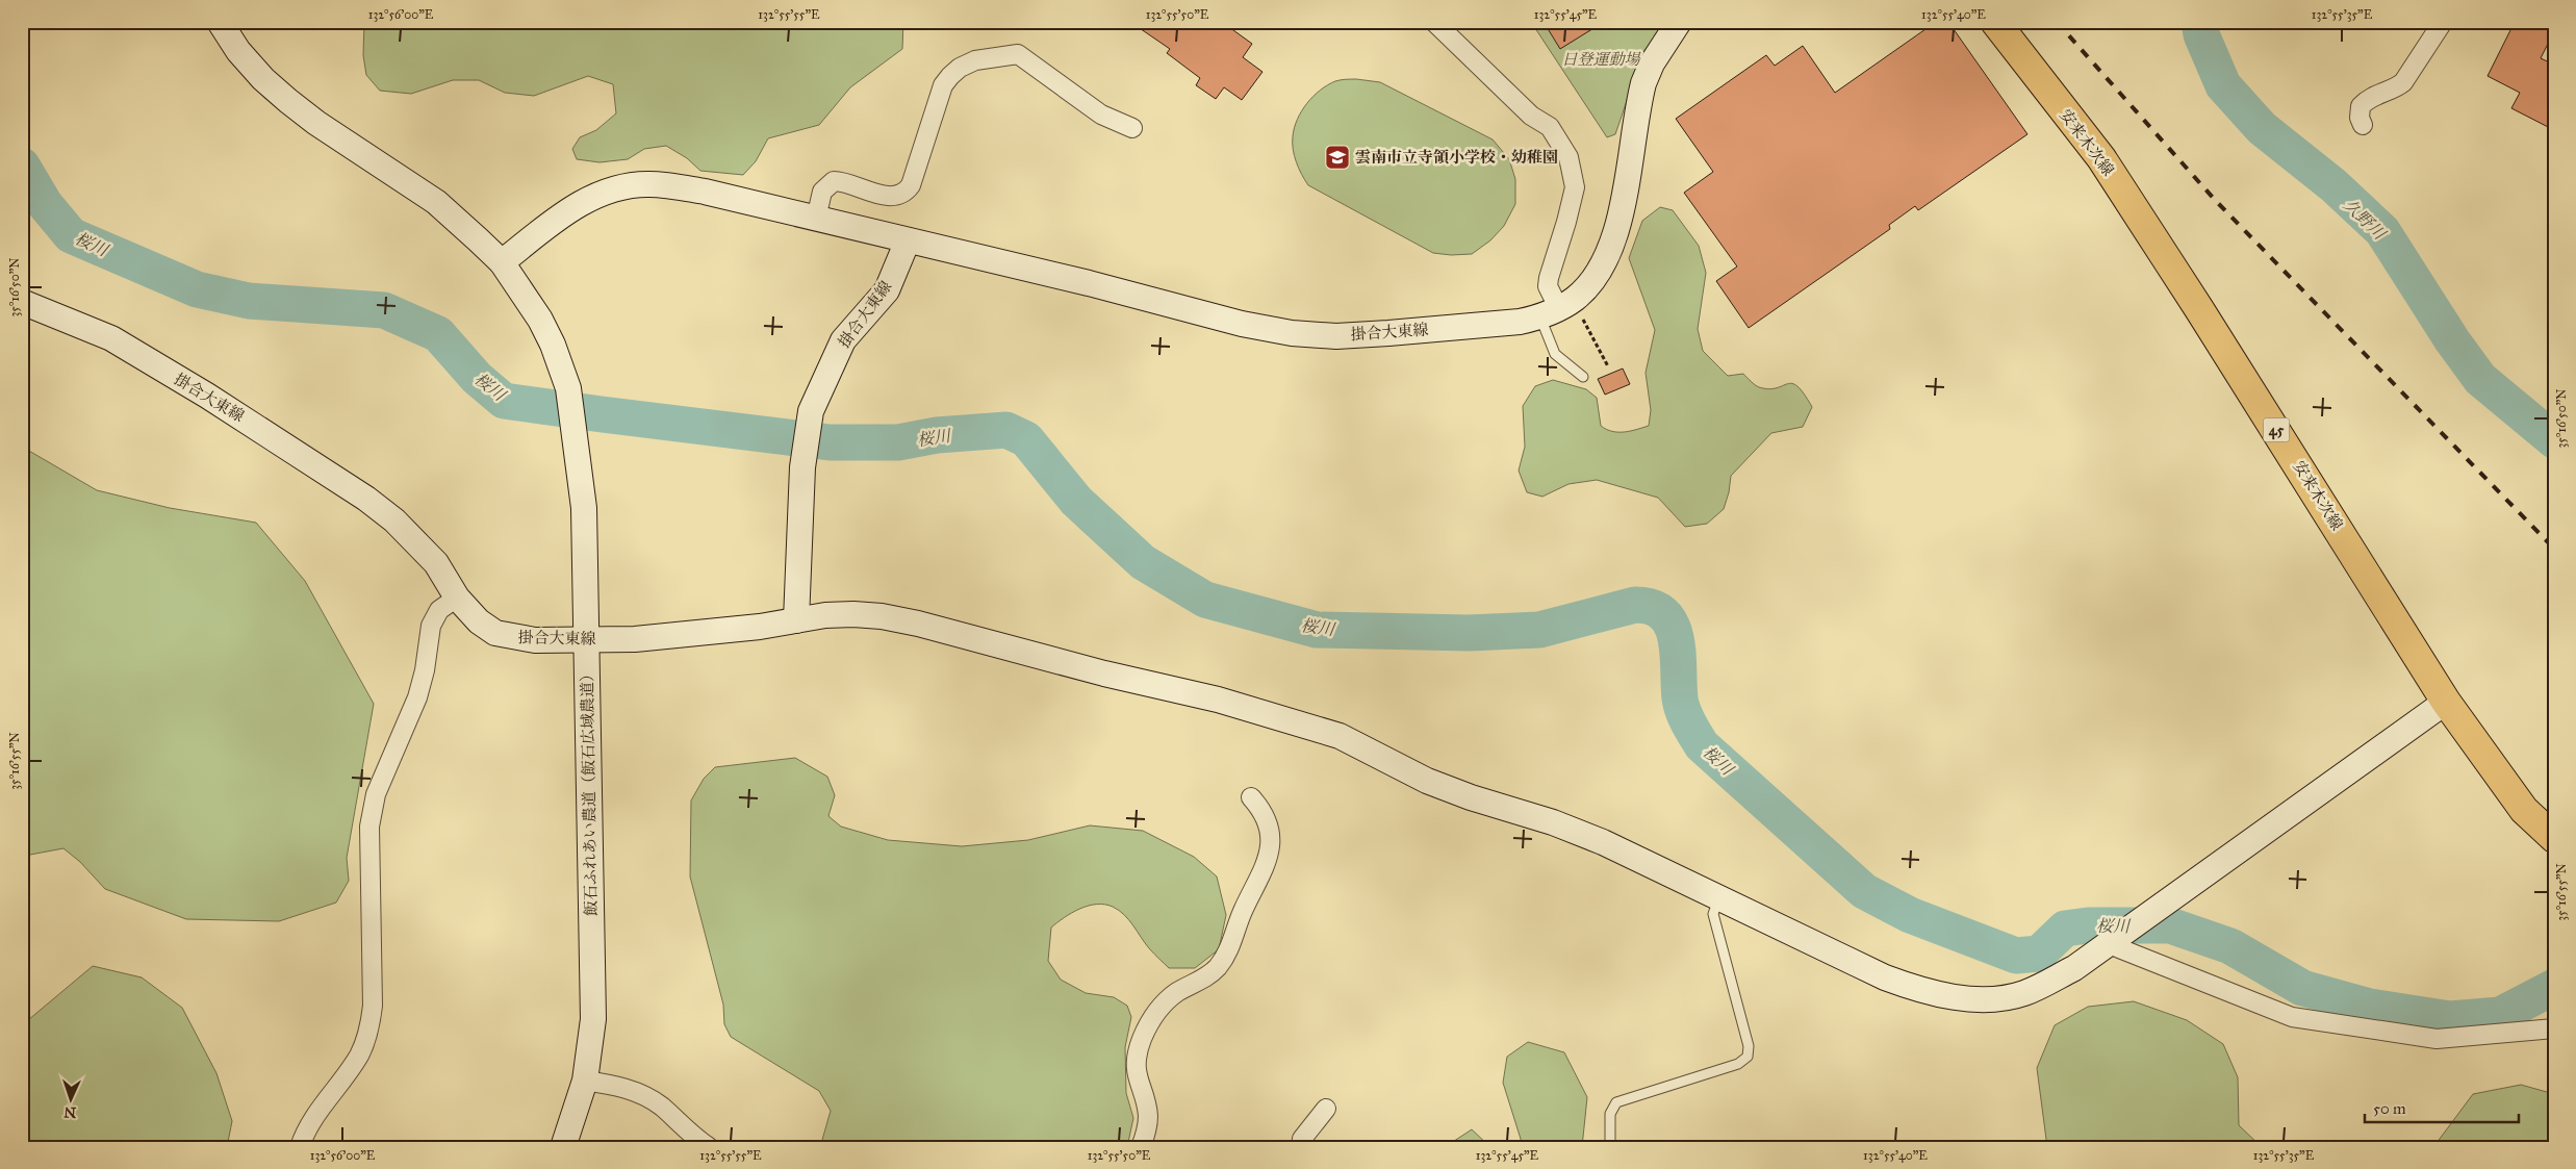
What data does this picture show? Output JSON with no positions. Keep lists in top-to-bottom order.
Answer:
{
  "streets": {
    "main road": ["安来木次線", "45"],
    "street": ["掛合大東線", "飯石ふれあい農道（飯石広域農道）"]
  },
  "crossings": [
    ["掛合大東線", "飯石ふれあい農道（飯石広域農道）"]
  ],
  "water": ["久野川", "桜川"],
  "parks": ["日登運動場"],
  "places": {
    "school or university": ["雲南市立寺領小学校・幼稚園"]
  },
  "scale_bar": "50 m",
  "north": "bottom",
  "coordinates": [
    "132°56'00\"E",
    "132°55'55\"E",
    "132°55'50\"E",
    "132°55'45\"E",
    "132°55'40\"E",
    "132°55'35\"E",
    "35°16'50\"N",
    "35°16'55\"N"
  ]
}
